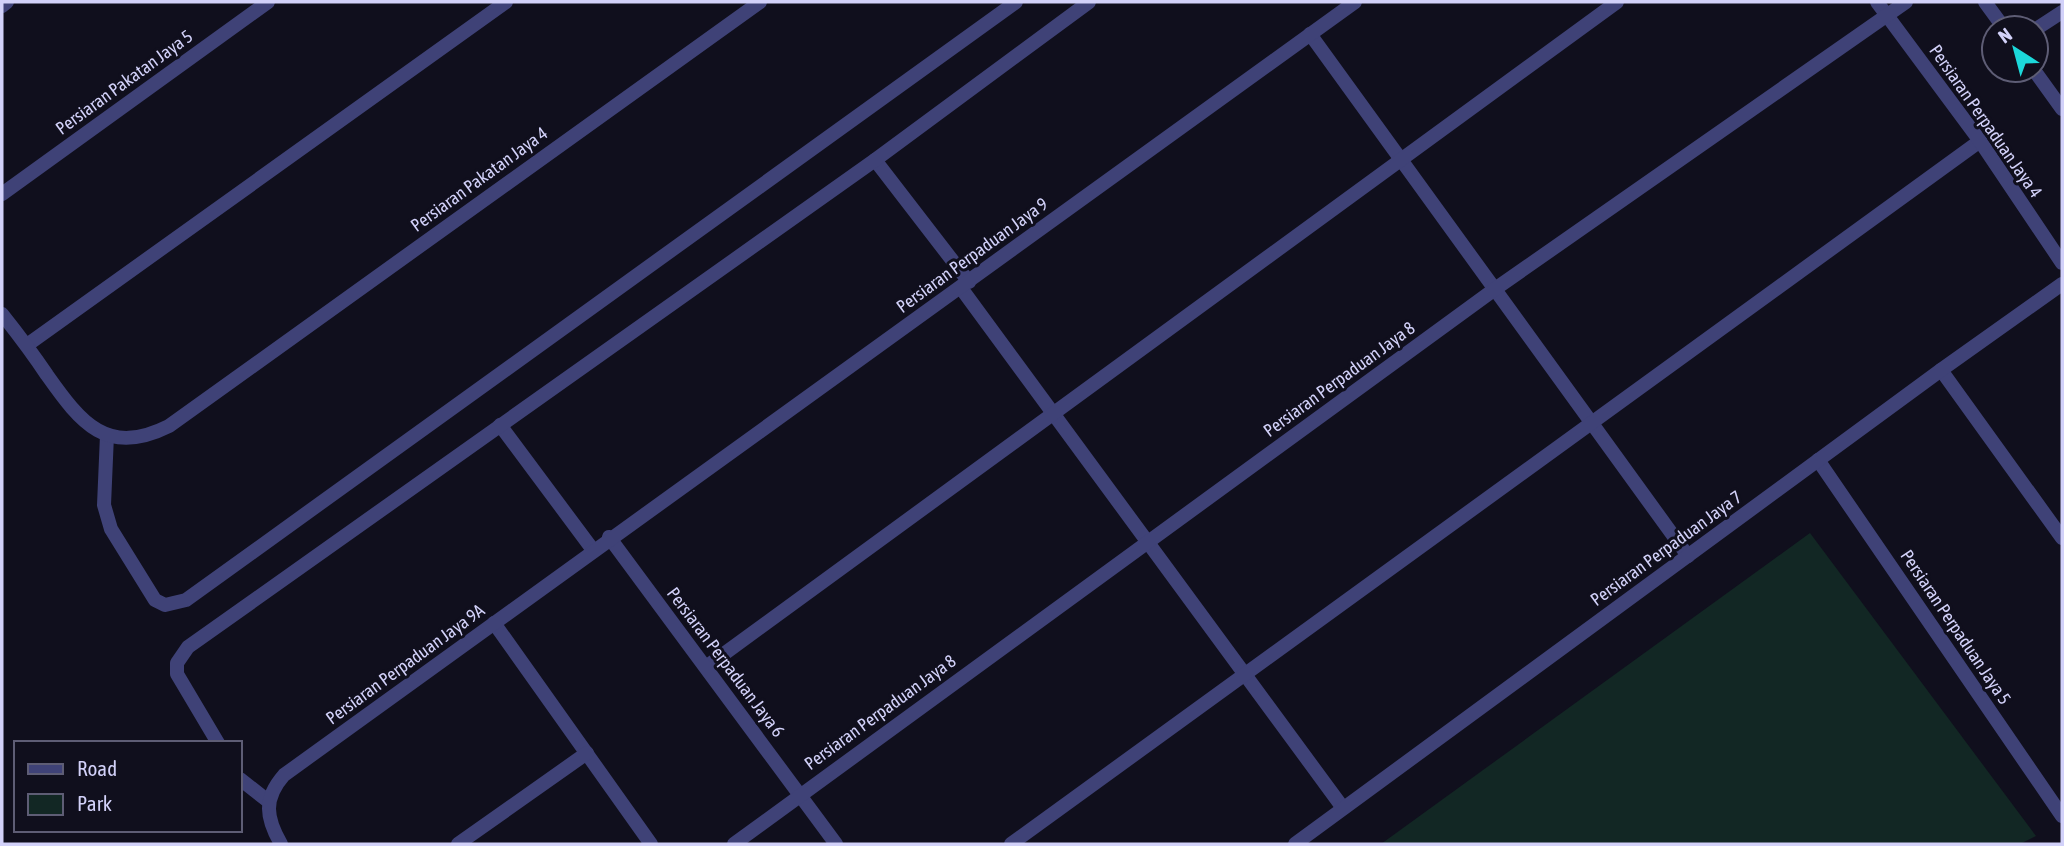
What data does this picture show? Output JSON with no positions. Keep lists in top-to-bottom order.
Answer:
{
  "streets": {
    "street": [
      "Persiaran Pakatan Jaya 5",
      "Persiaran Perpaduan Jaya 4",
      "Persiaran Pakatan Jaya 4",
      "Persiaran Perpaduan Jaya 9",
      "Persiaran Perpaduan Jaya 8",
      "Persiaran Perpaduan Jaya 7",
      "Persiaran Perpaduan Jaya 5",
      "Persiaran Perpaduan Jaya 6",
      "Persiaran Perpaduan Jaya 9A"
    ]
  },
  "crossings": [
    ["Persiaran Perpaduan Jaya 4", "Persiaran Perpaduan Jaya 8"],
    ["Persiaran Perpaduan Jaya 9", "Persiaran Perpaduan Jaya 6"],
    ["Persiaran Perpaduan Jaya 9", "Persiaran Perpaduan Jaya 9A"],
    ["Persiaran Perpaduan Jaya 8", "Persiaran Perpaduan Jaya 6"],
    ["Persiaran Perpaduan Jaya 7", "Persiaran Perpaduan Jaya 5"],
    ["Persiaran Perpaduan Jaya 6", "Persiaran Perpaduan Jaya 9A"]
  ],
  "legend": ["Road", "Park"],
  "north": "top left"
}
